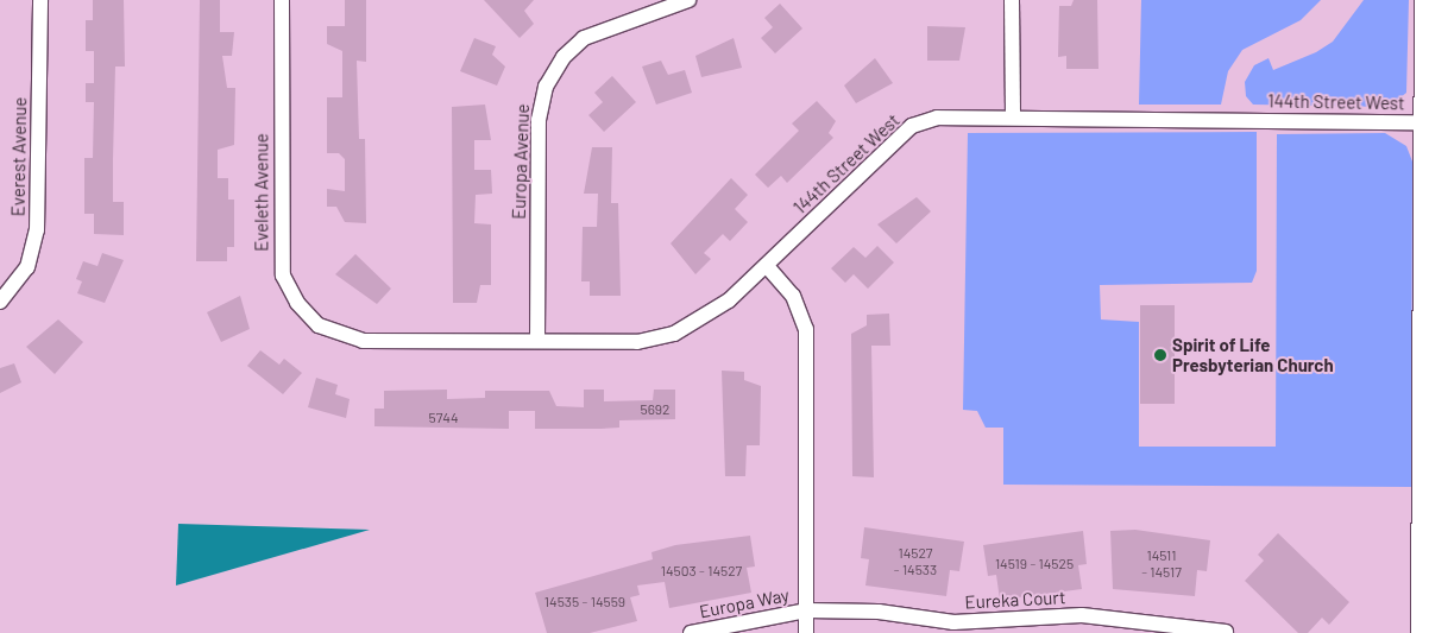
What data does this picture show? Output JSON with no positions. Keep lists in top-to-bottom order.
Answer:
{
  "streets": {
    "street": [
      "144th Street West",
      "Everest Avenue",
      "Europa Avenue",
      "Eveleth Avenue",
      "Eureka Court",
      "Europa Way"
    ]
  },
  "crossings": [
    ["144th Street West", "Europa Avenue"],
    ["144th Street West", "Eveleth Avenue"],
    ["Eureka Court", "Europa Way"]
  ],
  "places": ["Spirit of Life Presbyterian Church"],
  "house_numbers": [
    "5692",
    "5744",
    "14527 - 14533",
    "14511 - 14517",
    "14519 - 14525",
    "14503 - 14527",
    "14535 - 14559"
  ]
}
